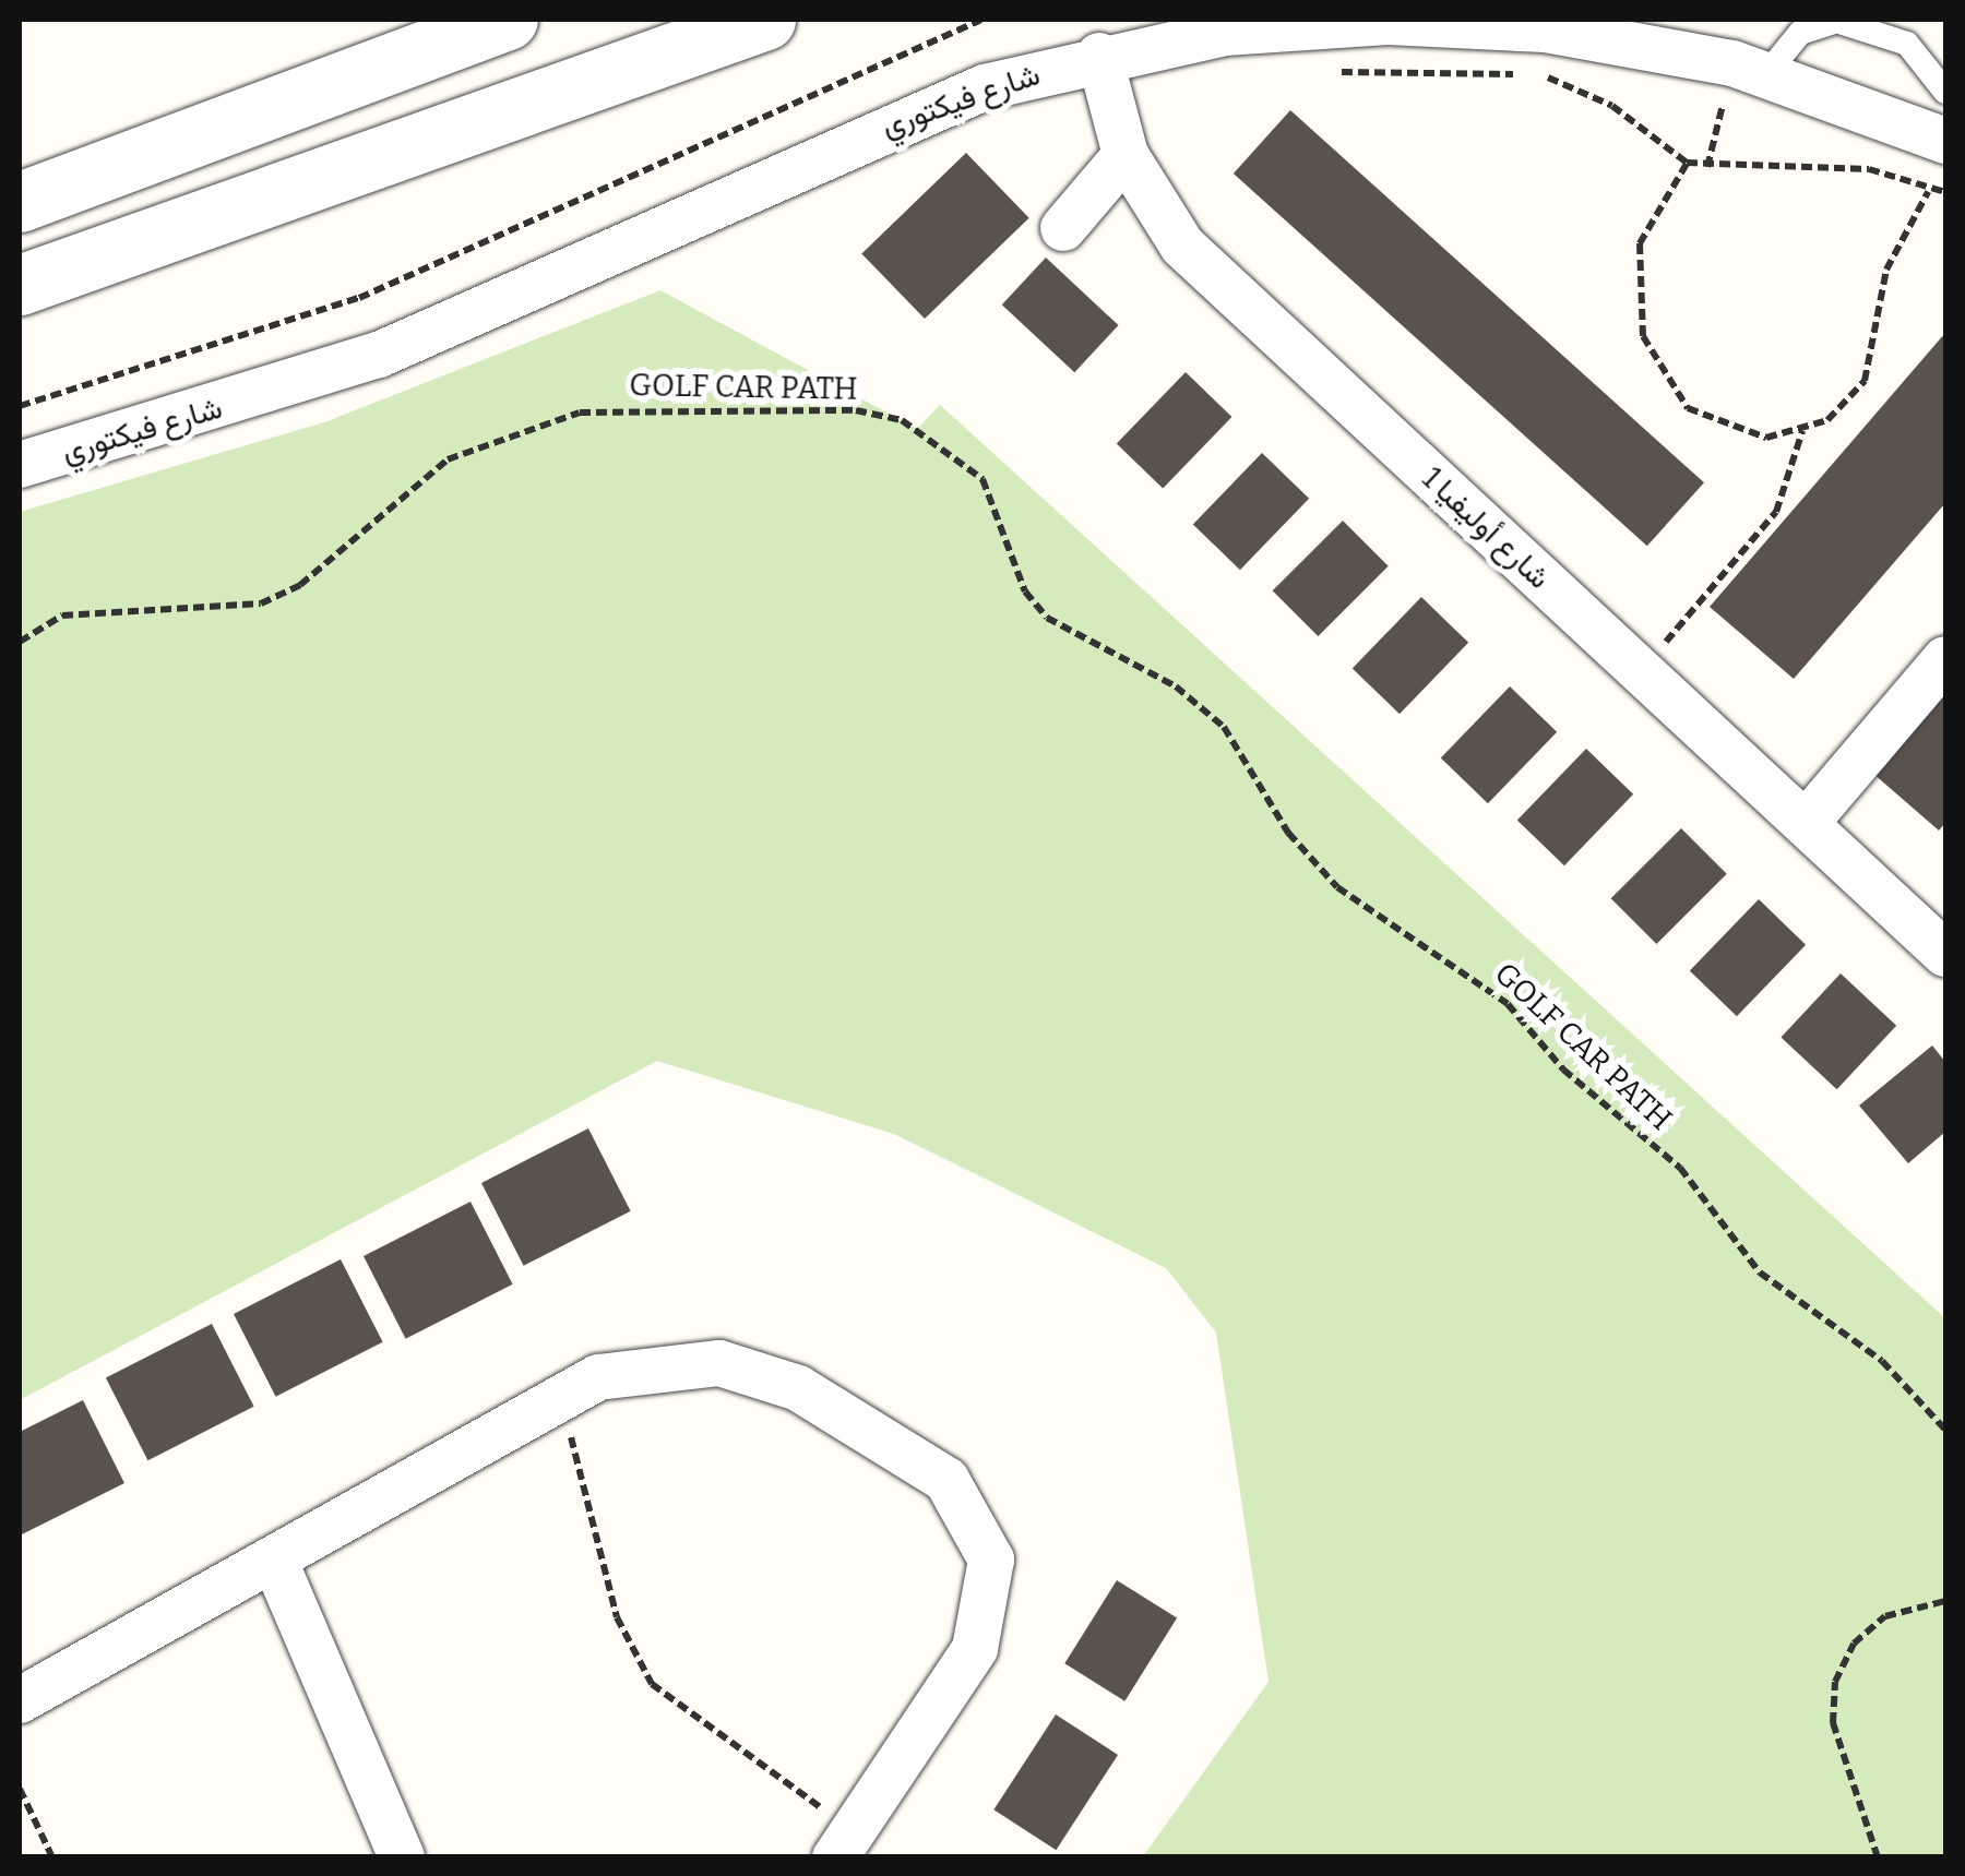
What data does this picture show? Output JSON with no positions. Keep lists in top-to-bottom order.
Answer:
{
  "streets": {
    "street": ["شارع فيكتوري", "شارع أوليفيا 1"],
    "path": ["GOLF CAR PATH"]
  },
  "crossings": [
    ["شارع فيكتوري", "شارع أوليفيا 1"]
  ]
}
